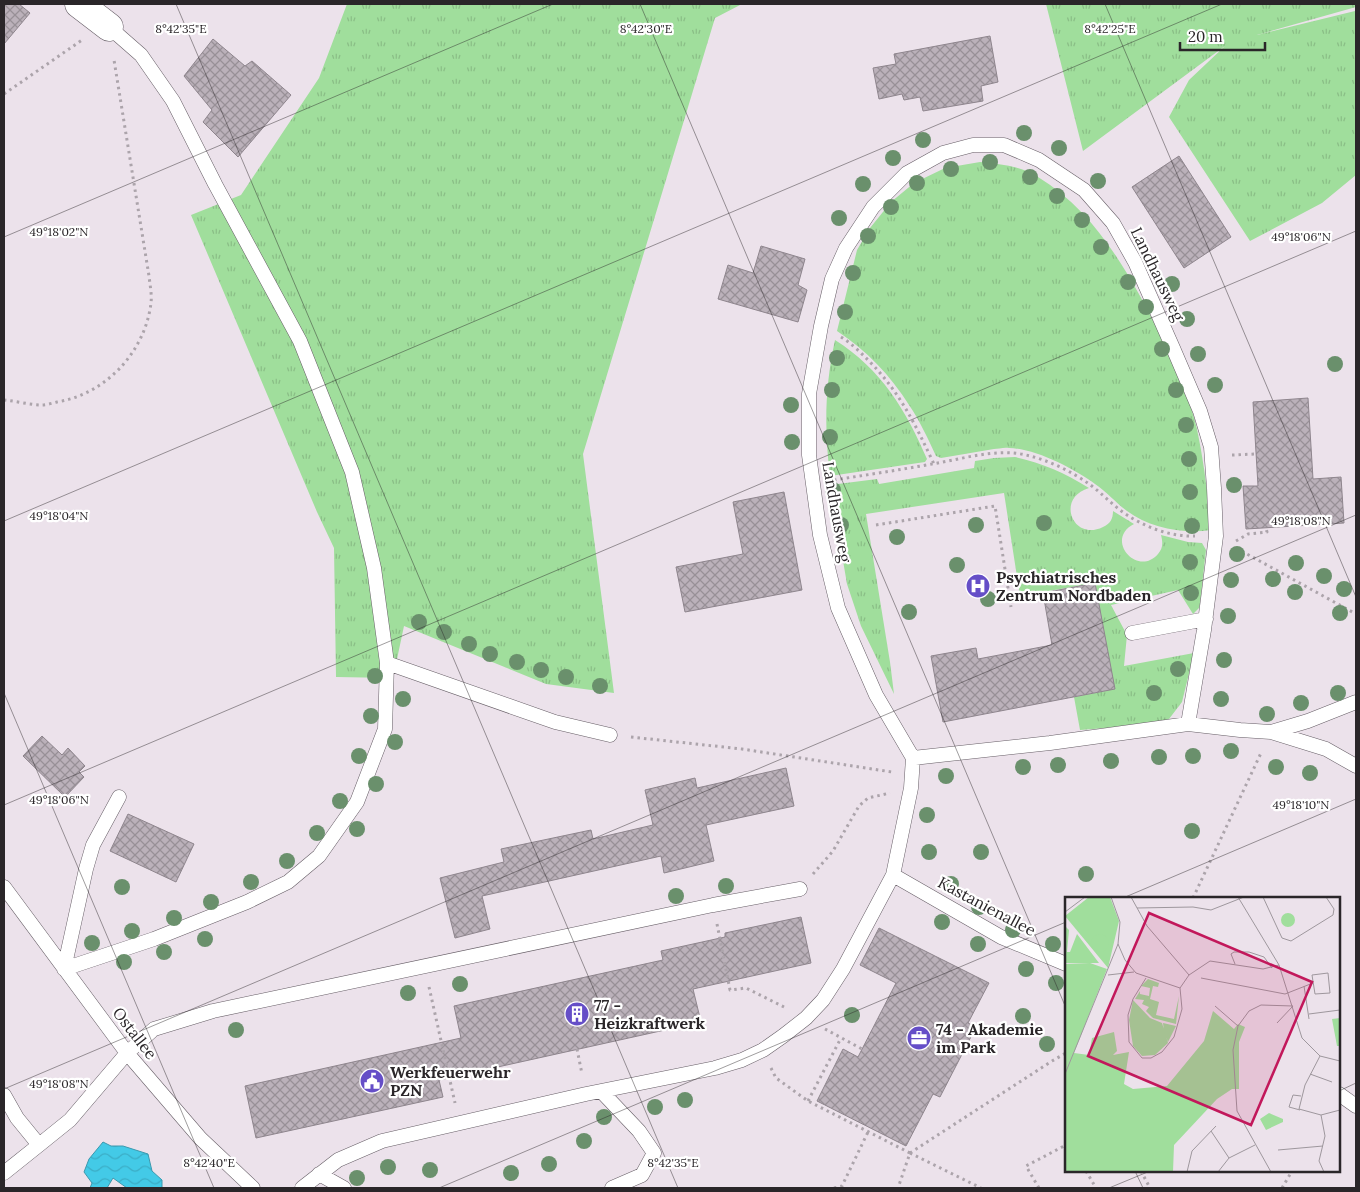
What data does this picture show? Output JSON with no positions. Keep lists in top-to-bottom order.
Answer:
{
  "streets": {
    "lane": ["Landhausweg", "Kastanienallee", "Ostallee"]
  },
  "places": {
    "hospital": ["Psychiatrisches Zentrum Nordbaden"],
    "building": ["77 - Heizkraftwerk"],
    "office": ["74 - Akademie im Park"],
    "public building": ["Werkfeuerwehr PZN"]
  },
  "scale_bar": "20 m",
  "coordinates": [
    "8°42'35\"E",
    "8°42'30\"E",
    "8°42'25\"E",
    "49°18'02\"N",
    "49°18'06\"N",
    "49°18'04\"N",
    "49°18'08\"N",
    "49°18'10\"N",
    "8°42'40\"E"
  ]
}
